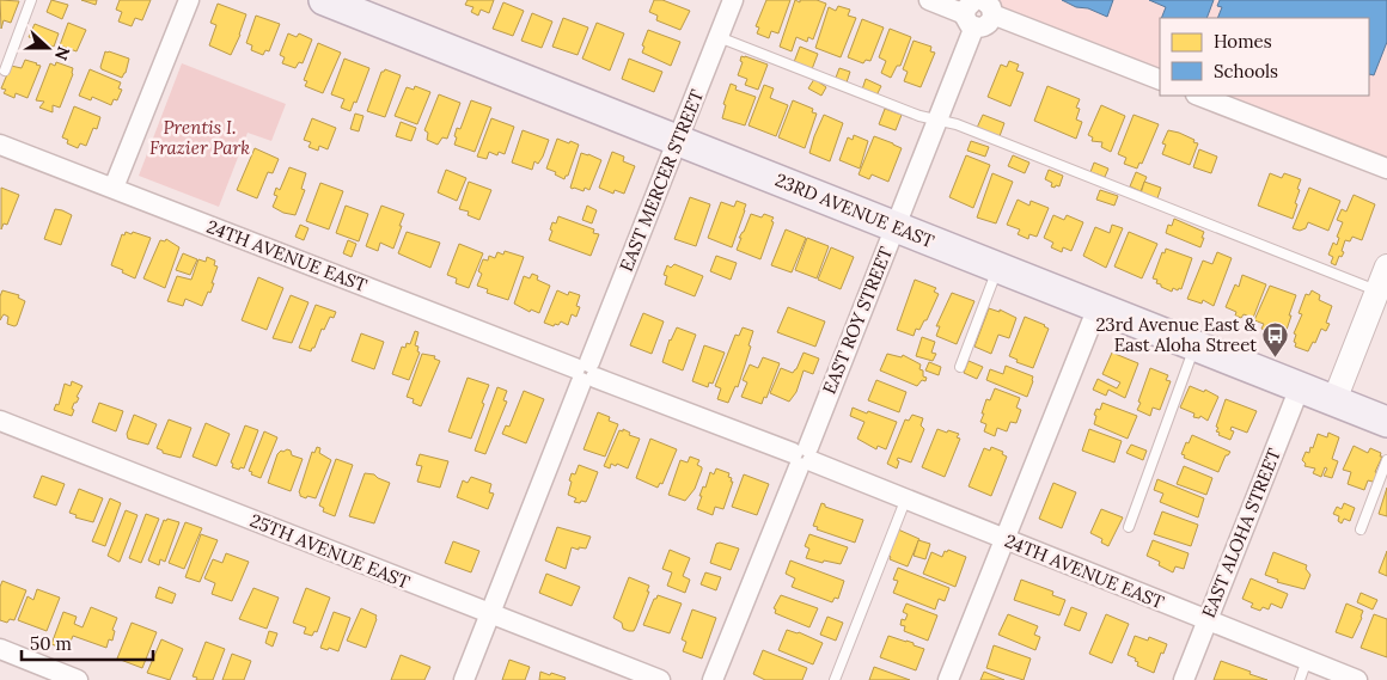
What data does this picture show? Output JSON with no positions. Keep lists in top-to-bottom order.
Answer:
{
  "streets": {
    "main road": ["23RD AVENUE EAST"],
    "street": [
      "EAST MERCER STREET",
      "24TH AVENUE EAST",
      "EAST ROY STREET",
      "EAST ALOHA STREET",
      "25TH AVENUE EAST"
    ]
  },
  "crossings": [
    ["EAST MERCER STREET", "23RD AVENUE EAST"],
    ["EAST MERCER STREET", "24TH AVENUE EAST"],
    ["EAST MERCER STREET", "25TH AVENUE EAST"],
    ["23RD AVENUE EAST", "EAST ROY STREET"],
    ["23RD AVENUE EAST", "EAST ALOHA STREET"],
    ["24TH AVENUE EAST", "EAST ROY STREET"],
    ["24TH AVENUE EAST", "EAST ALOHA STREET"]
  ],
  "parks": ["Prentis I. Frazier Park"],
  "places": {
    "bus stop": ["23rd Avenue East & East Aloha Street"]
  },
  "legend": ["Homes", "Schools"],
  "scale_bar": "50 m",
  "north": "right"
}
